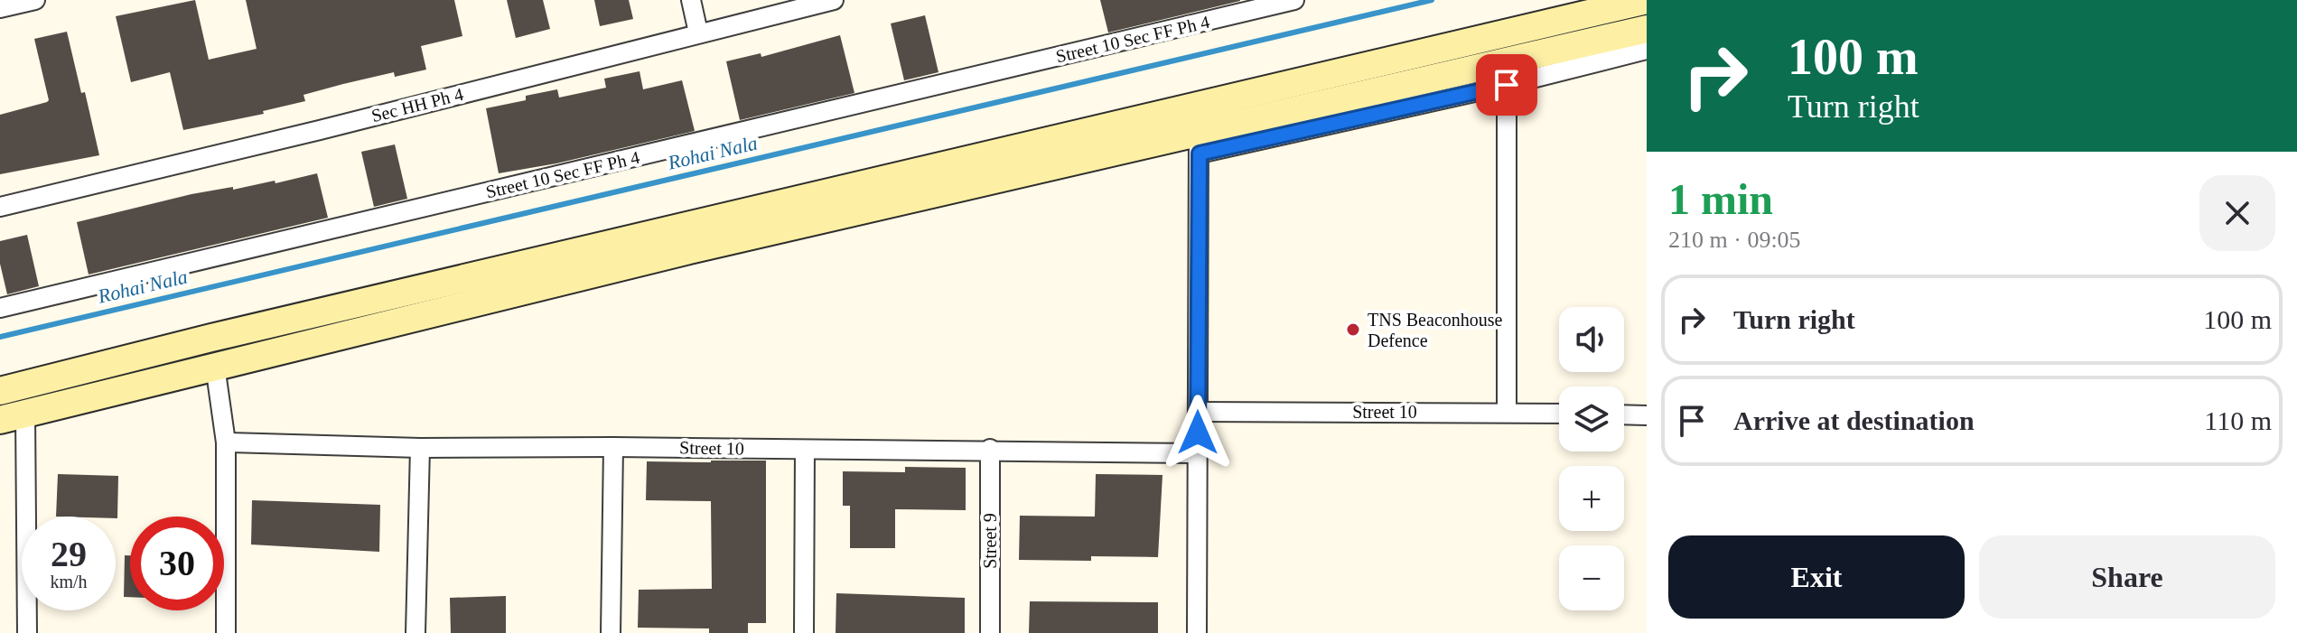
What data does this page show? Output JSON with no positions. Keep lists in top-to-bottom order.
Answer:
{
  "streets": {
    "street": [
      "Street 10 Sec FF Ph 4",
      "Sec HH Ph 4",
      "Street 10",
      "Street 9"
    ]
  },
  "crossings": [
    ["Street 10", "Street 9"]
  ],
  "water": ["Rohai Nala"],
  "places": ["TNS Beaconhouse Defence"],
  "page": {
    "turn": ["100 m", "Turn right"],
    "heading": ["1 min", "210 m · 09:05"],
    "list": [
      {
        "name": "Turn right",
        "value": "100 m"
      },
      {
        "name": "Arrive at destination",
        "value": "110 m"
      }
    ],
    "map_buttons": ["+", "−"],
    "speed": "29 km/h",
    "limit": "30",
    "buttons": ["Exit", "Share"]
  }
}
